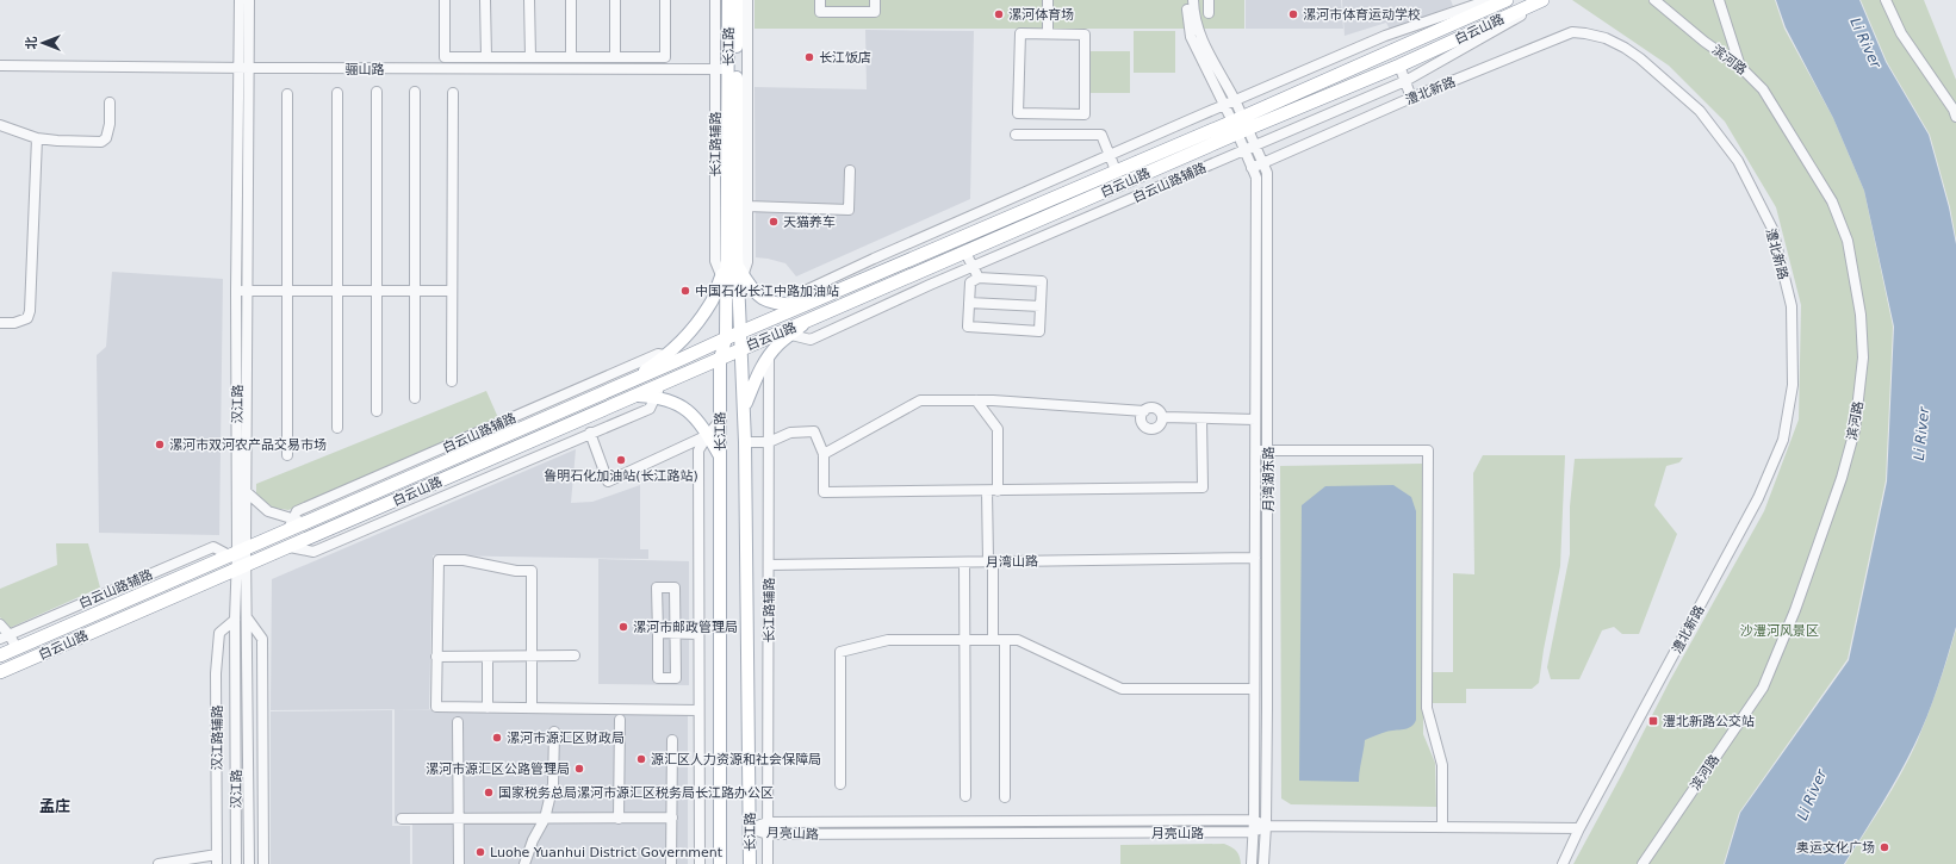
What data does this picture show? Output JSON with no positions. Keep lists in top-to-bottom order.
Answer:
{
  "streets": {
    "highway": ["白云山路"],
    "main road": ["长江路"],
    "street": [
      "滨河路",
      "骊山路",
      "澧北新路",
      "长江路辅路",
      "白云山路辅路",
      "汉江路",
      "月湾湖东路",
      "月湾山路",
      "汉江路辅路",
      "月亮山路"
    ]
  },
  "crossings": [
    ["白云山路", "长江路"],
    ["白云山路", "白云山路辅路"],
    ["白云山路", "汉江路"],
    ["白云山路", "月湾湖东路"],
    ["长江路", "骊山路"],
    ["长江路", "长江路辅路"],
    ["长江路", "月亮山路"],
    ["骊山路", "长江路辅路"],
    ["骊山路", "汉江路"],
    ["澧北新路", "月湾湖东路"],
    ["澧北新路", "月亮山路"],
    ["长江路辅路", "月湾山路"],
    ["长江路辅路", "月亮山路"],
    ["白云山路辅路", "汉江路"],
    ["白云山路辅路", "月湾湖东路"],
    ["汉江路", "汉江路辅路"],
    ["月湾湖东路", "月湾山路"],
    ["月湾湖东路", "月亮山路"]
  ],
  "districts": ["孟庄"],
  "water": ["Li River"],
  "parks": ["沙澧河风景区"],
  "places": {
    "other": [
      "漯河体育场",
      "漯河市体育运动学校",
      "长江饭店",
      "天猫养车",
      "中国石化长江中路加油站",
      "漯河市双河农产品交易市场",
      "鲁明石化加油站(长江路站)",
      "漯河市邮政管理局",
      "漯河市源汇区财政局",
      "源汇区人力资源和社会保障局",
      "漯河市源汇区公路管理局",
      "国家税务总局漯河市源汇区税务局长江路办公区",
      "奥运文化广场",
      "Luohe Yuanhui District Government"
    ],
    "transit": ["澧北新路公交站"]
  },
  "north": "left"
}
